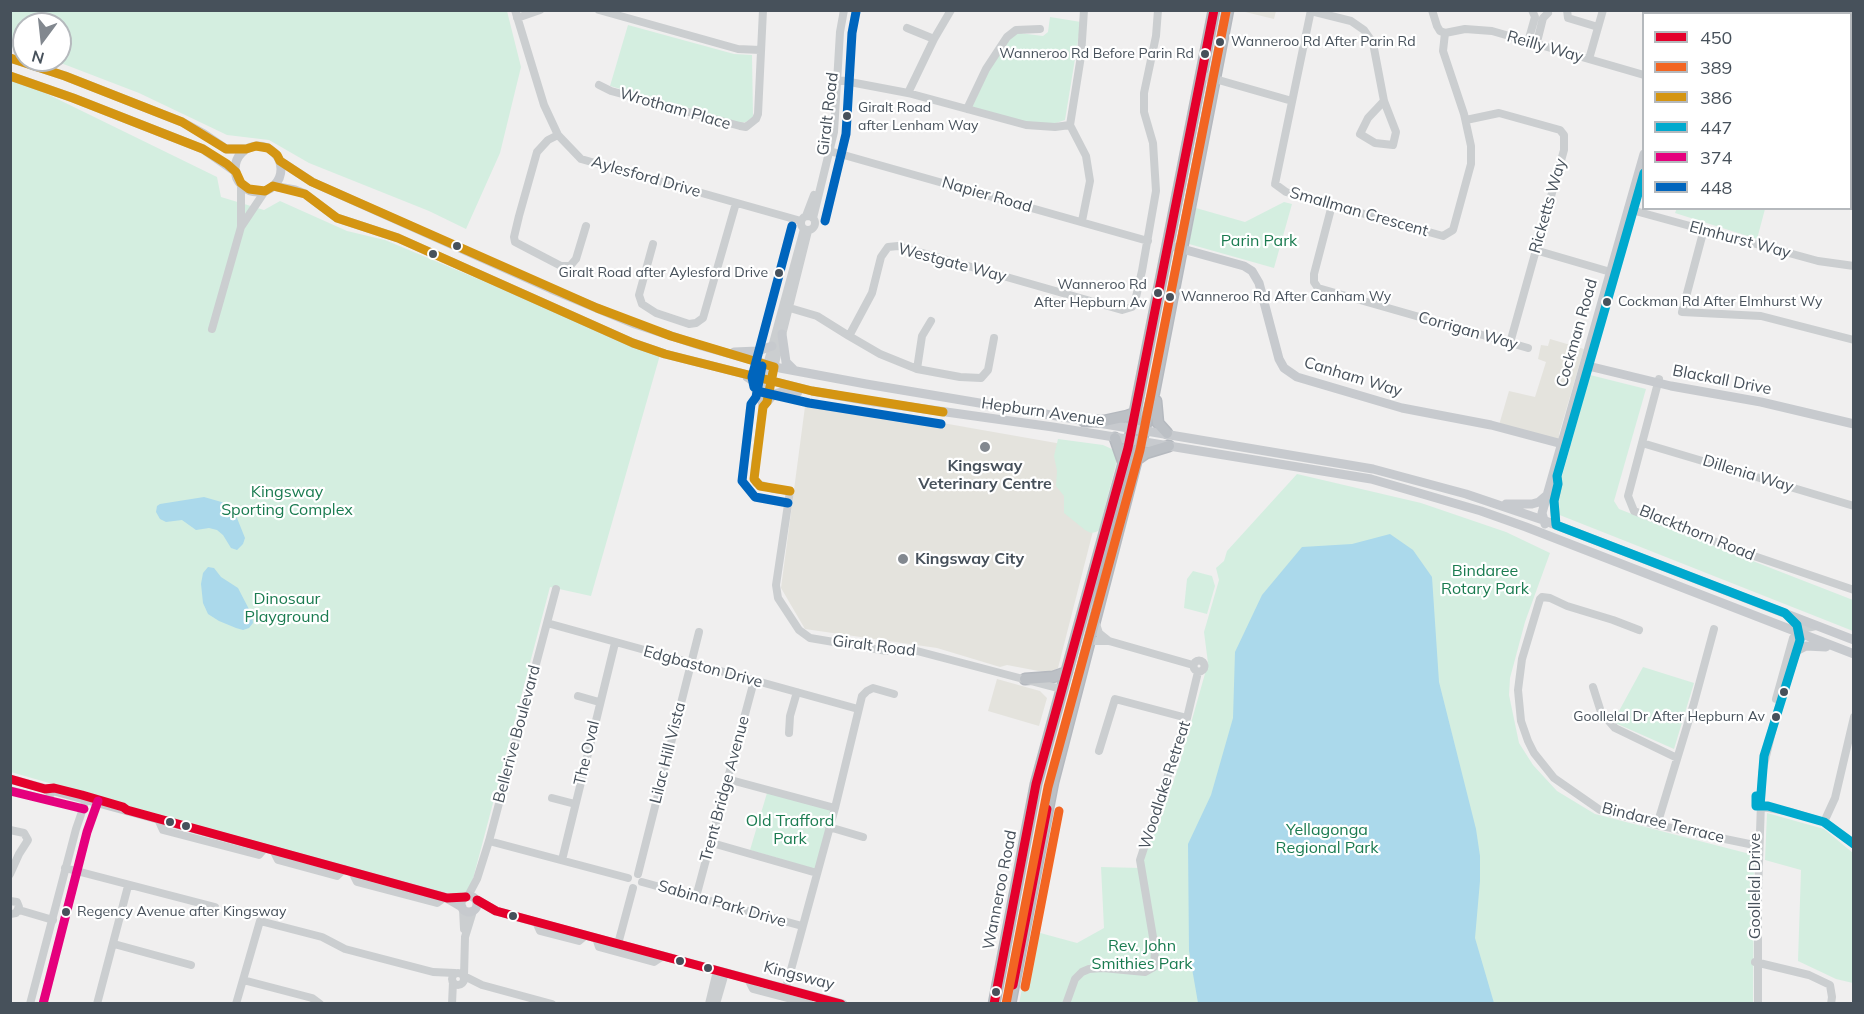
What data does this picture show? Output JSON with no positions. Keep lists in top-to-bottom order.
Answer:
{
  "streets": {
    "highway": ["Wanneroo Road"],
    "main road": [
      "Cockman Road",
      "Canham Way",
      "Blackall Drive",
      "Hepburn Avenue",
      "Kingsway"
    ],
    "street": [
      "Reilly Way",
      "Wrotham Place",
      "Giralt Road",
      "Aylesford Drive",
      "Napier Road",
      "Ricketts Way",
      "Smallman Crescent",
      "Elmhurst Way",
      "Westgate Way",
      "Corrigan Way",
      "Dillenia Way",
      "Blackthorn Road",
      "Edgbaston Drive",
      "Bellerive Boulevard",
      "The Oval",
      "Lilac Hill Vista",
      "Woodlake Retreat",
      "Trent Bridge Avenue",
      "Bindaree Terrace",
      "Goollelal Drive",
      "Sabina Park Drive"
    ]
  },
  "crossings": [
    ["Giralt Road", "Aylesford Drive"],
    ["Giralt Road", "Napier Road"],
    ["Giralt Road", "Hepburn Avenue"],
    ["Giralt Road", "Wanneroo Road"],
    ["Napier Road", "Westgate Way"],
    ["Ricketts Way", "Smallman Crescent"],
    ["Ricketts Way", "Corrigan Way"],
    ["Smallman Crescent", "Corrigan Way"],
    ["Elmhurst Way", "Cockman Road"],
    ["Cockman Road", "Canham Way"],
    ["Cockman Road", "Blackall Drive"],
    ["Cockman Road", "Hepburn Avenue"],
    ["Canham Way", "Wanneroo Road"],
    ["Blackall Drive", "Blackthorn Road"],
    ["Hepburn Avenue", "Goollelal Drive"],
    ["Hepburn Avenue", "Wanneroo Road"],
    ["Dillenia Way", "Blackthorn Road"],
    ["Edgbaston Drive", "Bellerive Boulevard"],
    ["Edgbaston Drive", "The Oval"],
    ["Edgbaston Drive", "Lilac Hill Vista"],
    ["Edgbaston Drive", "Trent Bridge Avenue"],
    ["Bellerive Boulevard", "Kingsway"],
    ["Lilac Hill Vista", "Sabina Park Drive"],
    ["Woodlake Retreat", "Wanneroo Road"],
    ["Trent Bridge Avenue", "Sabina Park Drive"],
    ["Bindaree Terrace", "Goollelal Drive"]
  ],
  "parks": [
    "Parin Park",
    "Kingsway Sporting Complex",
    "Bindaree Rotary Park",
    "Dinosaur Playground",
    "Old Trafford Park",
    "Yellagonga Regional Park",
    "Rev. John Smithies Park"
  ],
  "places": [
    "Wanneroo Rd After Parin Rd",
    "Wanneroo Rd Before Parin Rd",
    "Giralt Road after Lenham Way",
    "Giralt Road after Aylesford Drive",
    "Wanneroo Rd After Hepburn Av",
    "Wanneroo Rd After Canham Wy",
    "Cockman Rd After Elmhurst Wy",
    "Kingsway Veterinary Centre",
    "Kingsway City",
    "Goollelal Dr After Hepburn Av",
    "Regency Avenue after Kingsway"
  ],
  "lines": [
    "transit line 450",
    "transit line 389",
    "transit line 448",
    "transit line 386",
    "transit line 447",
    "transit line 374"
  ],
  "legend": [
    "450",
    "389",
    "386",
    "447",
    "374",
    "448"
  ],
  "north": "bottom"
}
